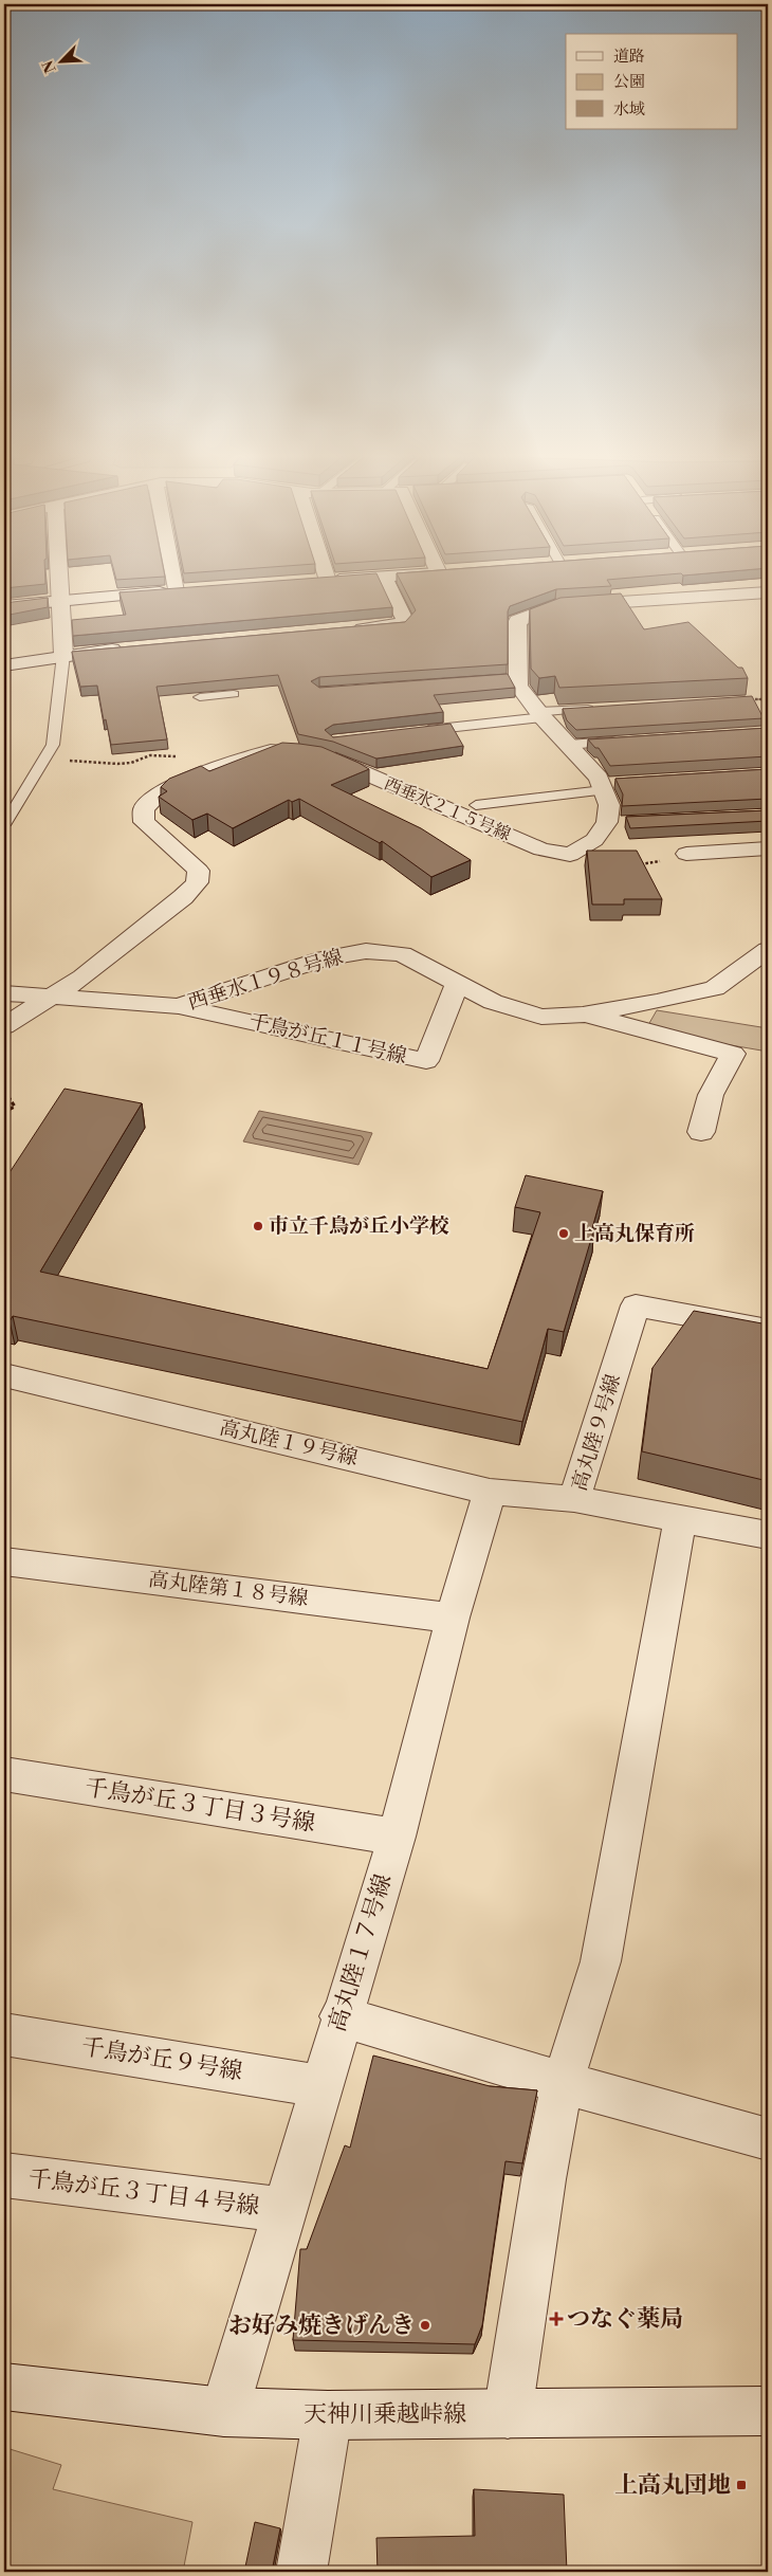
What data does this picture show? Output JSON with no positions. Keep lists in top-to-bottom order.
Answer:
{
  "streets": {
    "street": [
      "西垂水２１５号線",
      "西垂水１９８号線",
      "千鳥が丘１１号線",
      "高丸陸９号線",
      "高丸陸１９号線",
      "高丸陸第１８号線",
      "千鳥が丘３丁目３号線",
      "高丸陸１７号線",
      "千鳥が丘９号線",
      "千鳥が丘３丁目４号線",
      "天神川乗越峠線"
    ]
  },
  "crossings": [
    ["西垂水２１５号線", "西垂水１９８号線"],
    ["西垂水１９８号線", "千鳥が丘１１号線"],
    ["高丸陸９号線", "高丸陸１９号線"],
    ["高丸陸１９号線", "高丸陸１７号線"],
    ["高丸陸第１８号線", "高丸陸１７号線"],
    ["千鳥が丘３丁目３号線", "高丸陸１７号線"],
    ["高丸陸１７号線", "千鳥が丘９号線"],
    ["高丸陸１７号線", "千鳥が丘３丁目４号線"],
    ["高丸陸１７号線", "天神川乗越峠線"]
  ],
  "places": {
    "other": ["市立千鳥が丘小学校", "上高丸保育所", "お好み焼きげんき"],
    "health": ["つなぐ薬局"],
    "transit": ["上高丸団地"]
  },
  "legend": ["道路", "公園", "水域"],
  "north": "bottom left"
}
